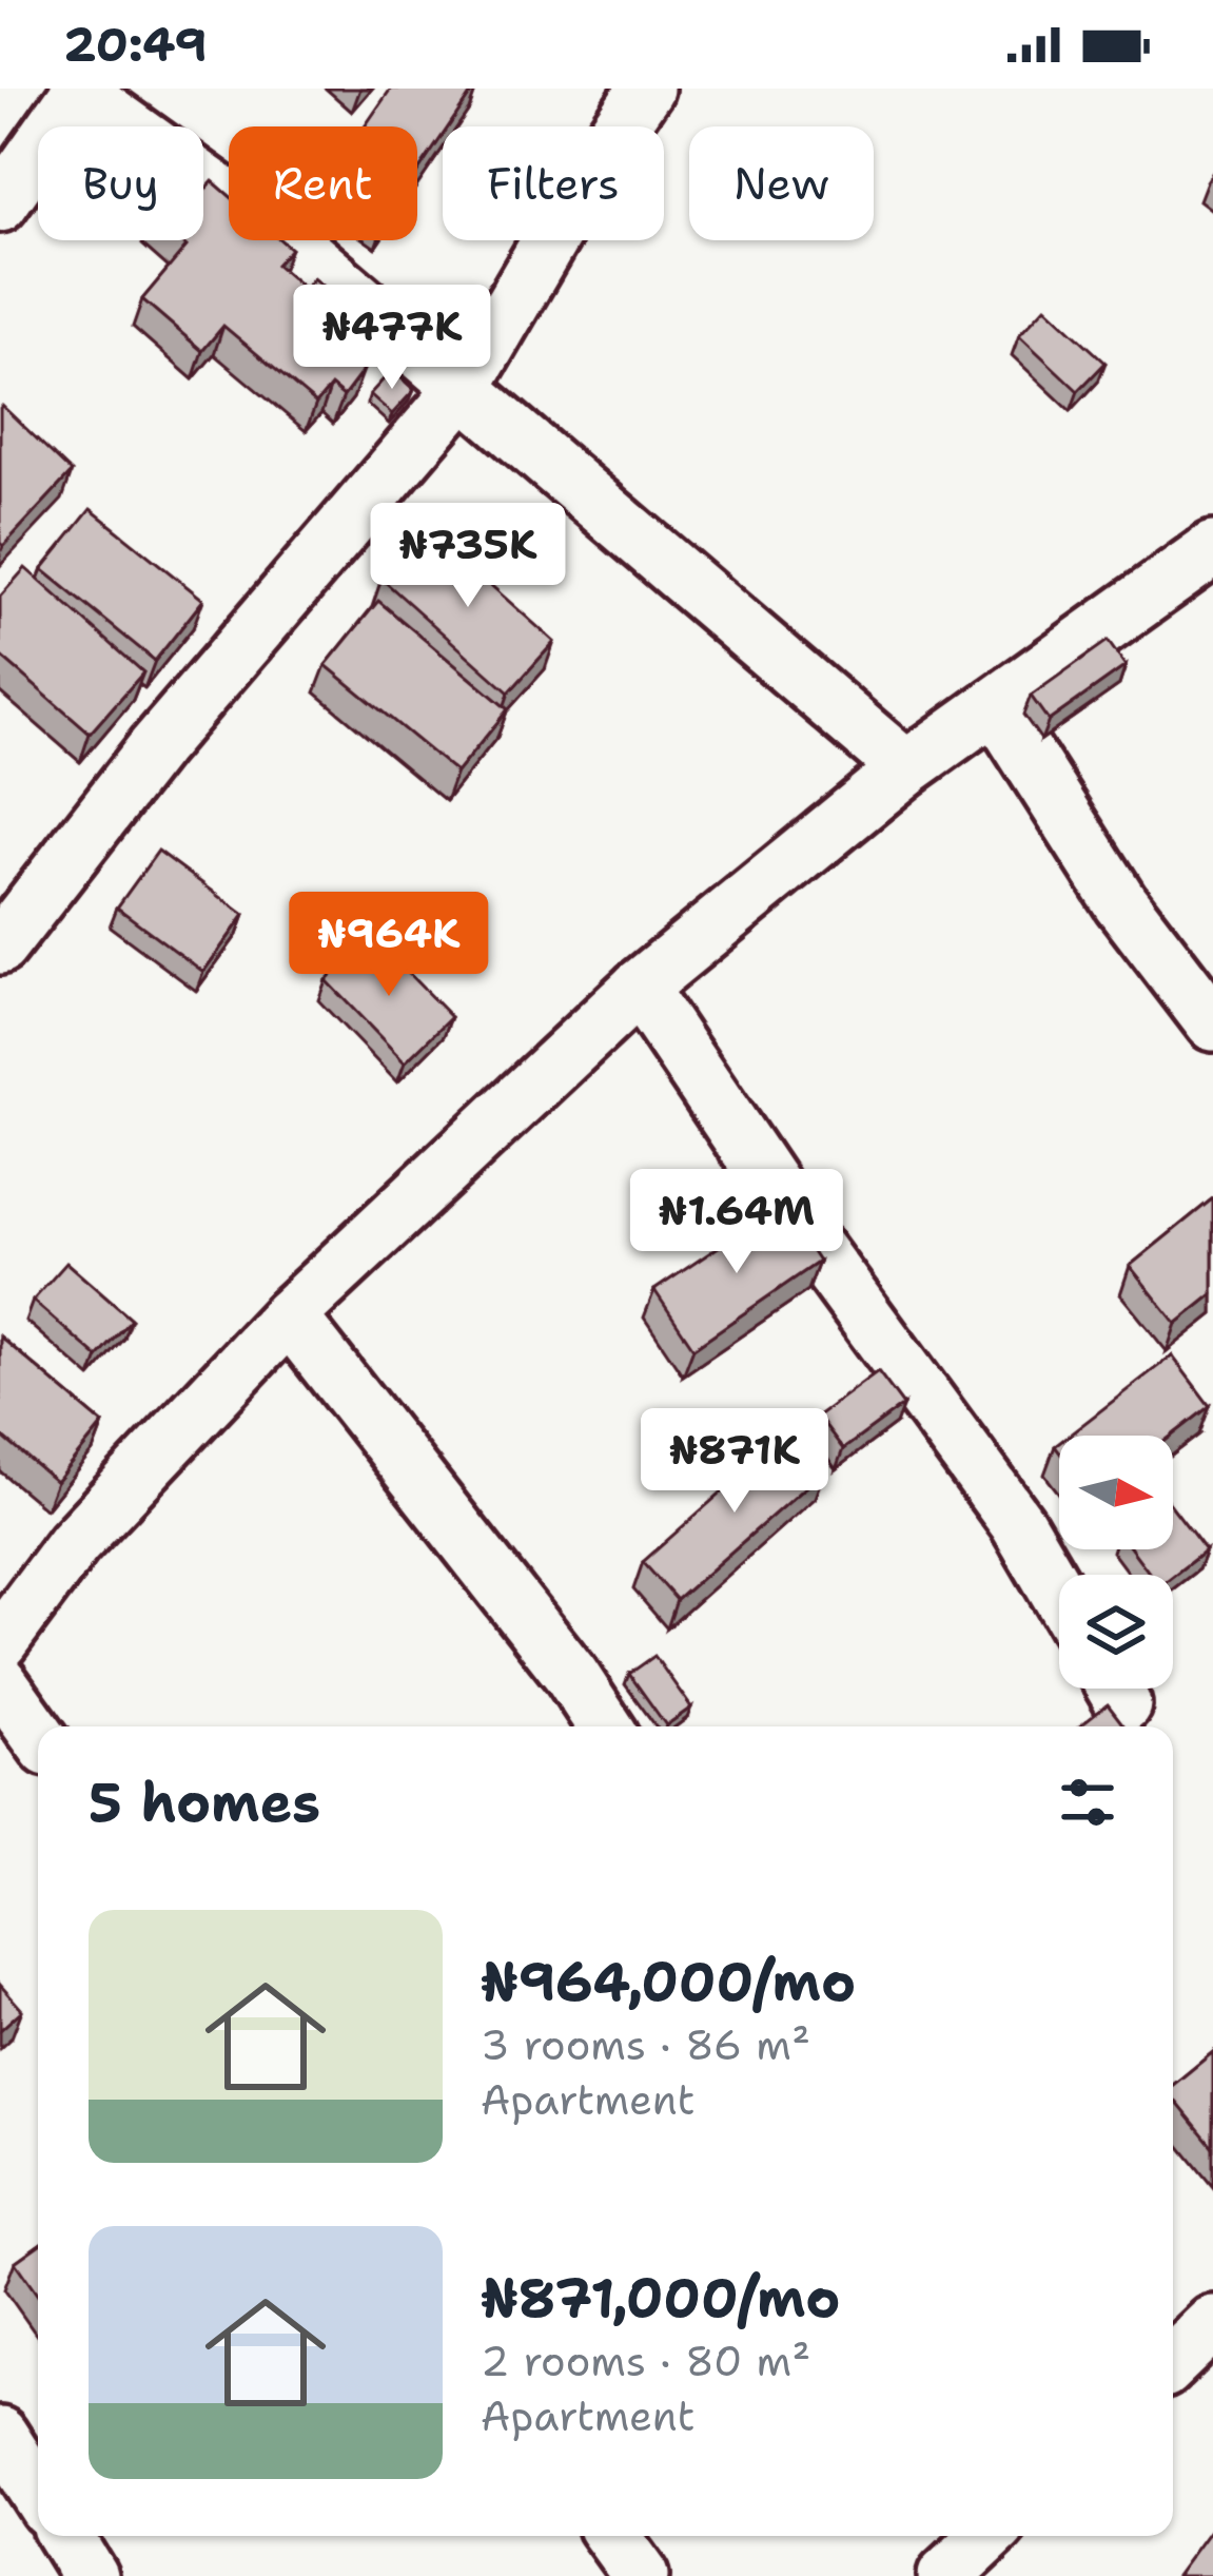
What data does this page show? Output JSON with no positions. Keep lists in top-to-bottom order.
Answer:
{
  "north": "right",
  "page": {
    "status": "20:49",
    "chip": [
      "Buy",
      "Rent",
      "Filters",
      "New"
    ],
    "price": [
      "₦477K",
      "₦735K",
      "₦964K",
      "₦1.64M",
      "₦871K"
    ],
    "heading": "5 homes",
    "list": [
      {
        "name": "₦964,000/mo",
        "note": "3 rooms · 86 m² · Apartment"
      },
      {
        "name": "₦871,000/mo",
        "note": "2 rooms · 80 m² · Apartment"
      }
    ]
  }
}
